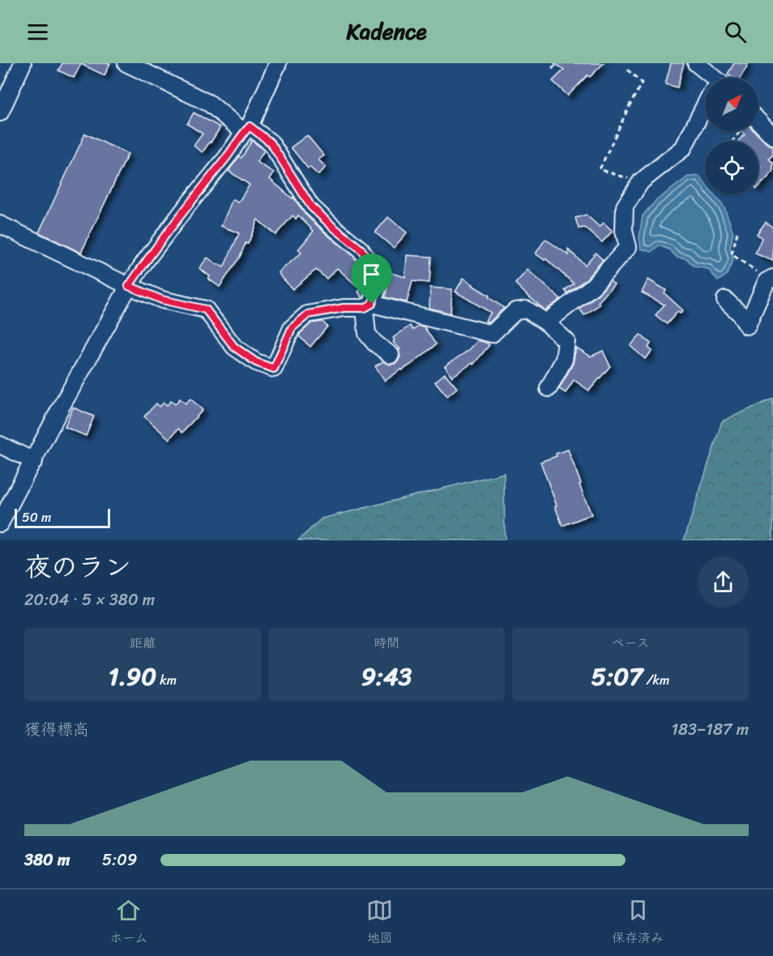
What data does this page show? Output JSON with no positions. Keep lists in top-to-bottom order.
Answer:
{
  "scale_bar": "50 m",
  "north": "top right",
  "page": {
    "header": "Kadence",
    "scale": "50 m",
    "heading": ["夜のラン", "20:04 · 5 × 380 m"],
    "stats": [
      ["距離", "1.90 km"],
      ["時間", "9:43"],
      ["ペース", "5:07 /km"]
    ],
    "chart": ["獲得標高", "183–187 m"],
    "list": [
      {
        "name": "380 m",
        "note": "5:09"
      }
    ],
    "tabs": ["ホーム", "地図", "保存済み"]
  }
}
